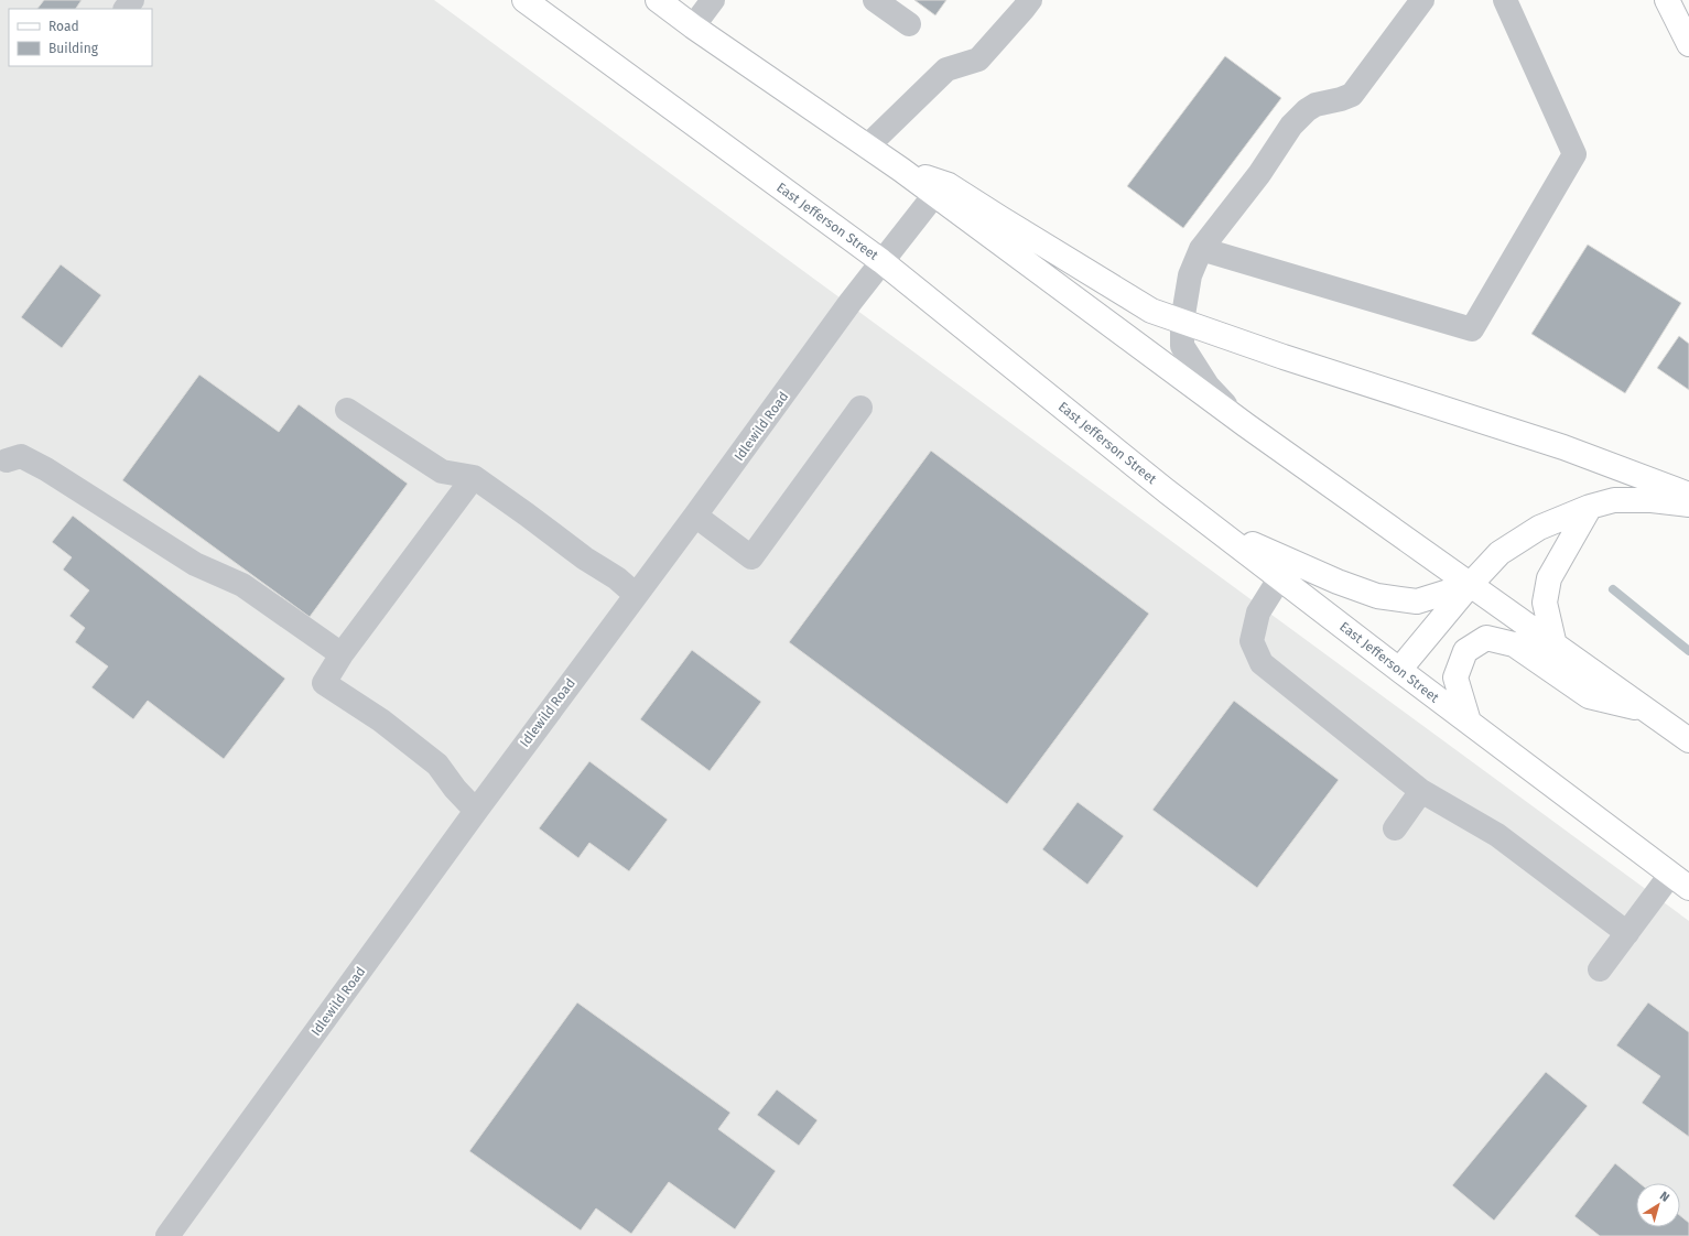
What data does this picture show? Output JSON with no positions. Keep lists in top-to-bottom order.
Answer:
{
  "streets": {
    "main road": ["East Jefferson Street"],
    "street": ["Idlewild Road"]
  },
  "crossings": [
    ["East Jefferson Street", "Idlewild Road"]
  ],
  "legend": ["Road", "Building"],
  "north": "top right"
}
